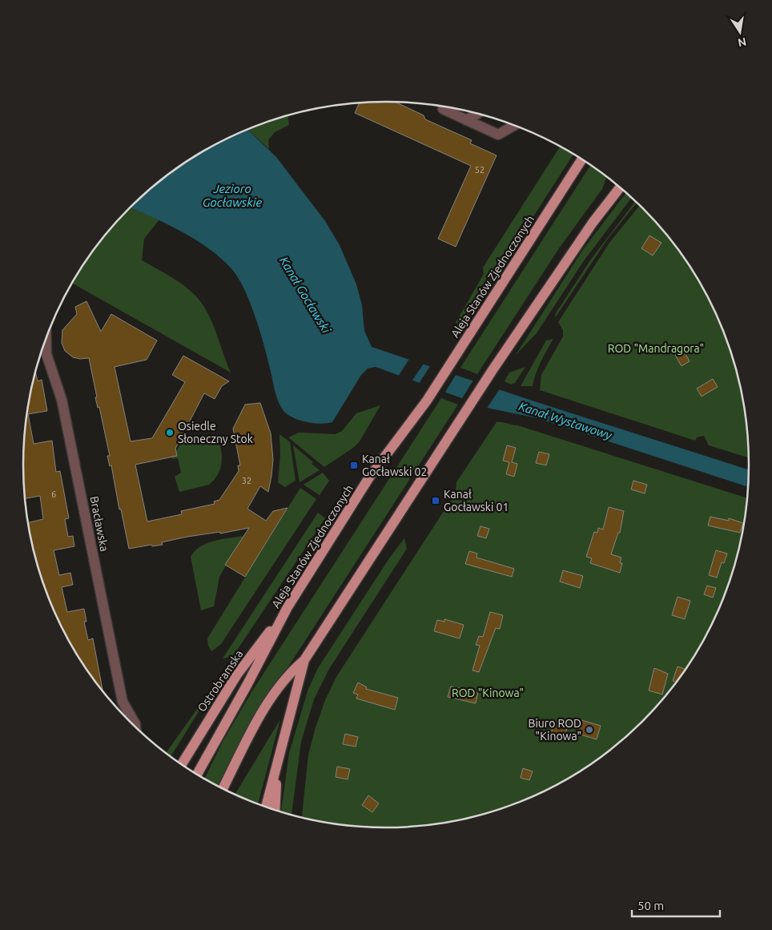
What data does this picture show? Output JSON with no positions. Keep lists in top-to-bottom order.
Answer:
{
  "streets": {
    "main road": ["Aleja Stanów Zjednoczonych", "Ostrobramska"],
    "street": ["Bracławska"]
  },
  "crossings": [
    ["Aleja Stanów Zjednoczonych", "Ostrobramska"]
  ],
  "water": ["Jezioro Gocławskie", "Kanał Gocławski", "Kanał Wystawowy"],
  "parks": ["ROD \"Mandragora\"", "ROD \"Kinowa\""],
  "places": {
    "other": ["Osiedle Słoneczny Stok", "Biuro ROD \"Kinowa\""],
    "transit": ["Kanał Gocławski 02", "Kanał Gocławski 01"]
  },
  "house_numbers": ["52", "32", "6"],
  "scale_bar": "50 m",
  "north": "bottom"
}
